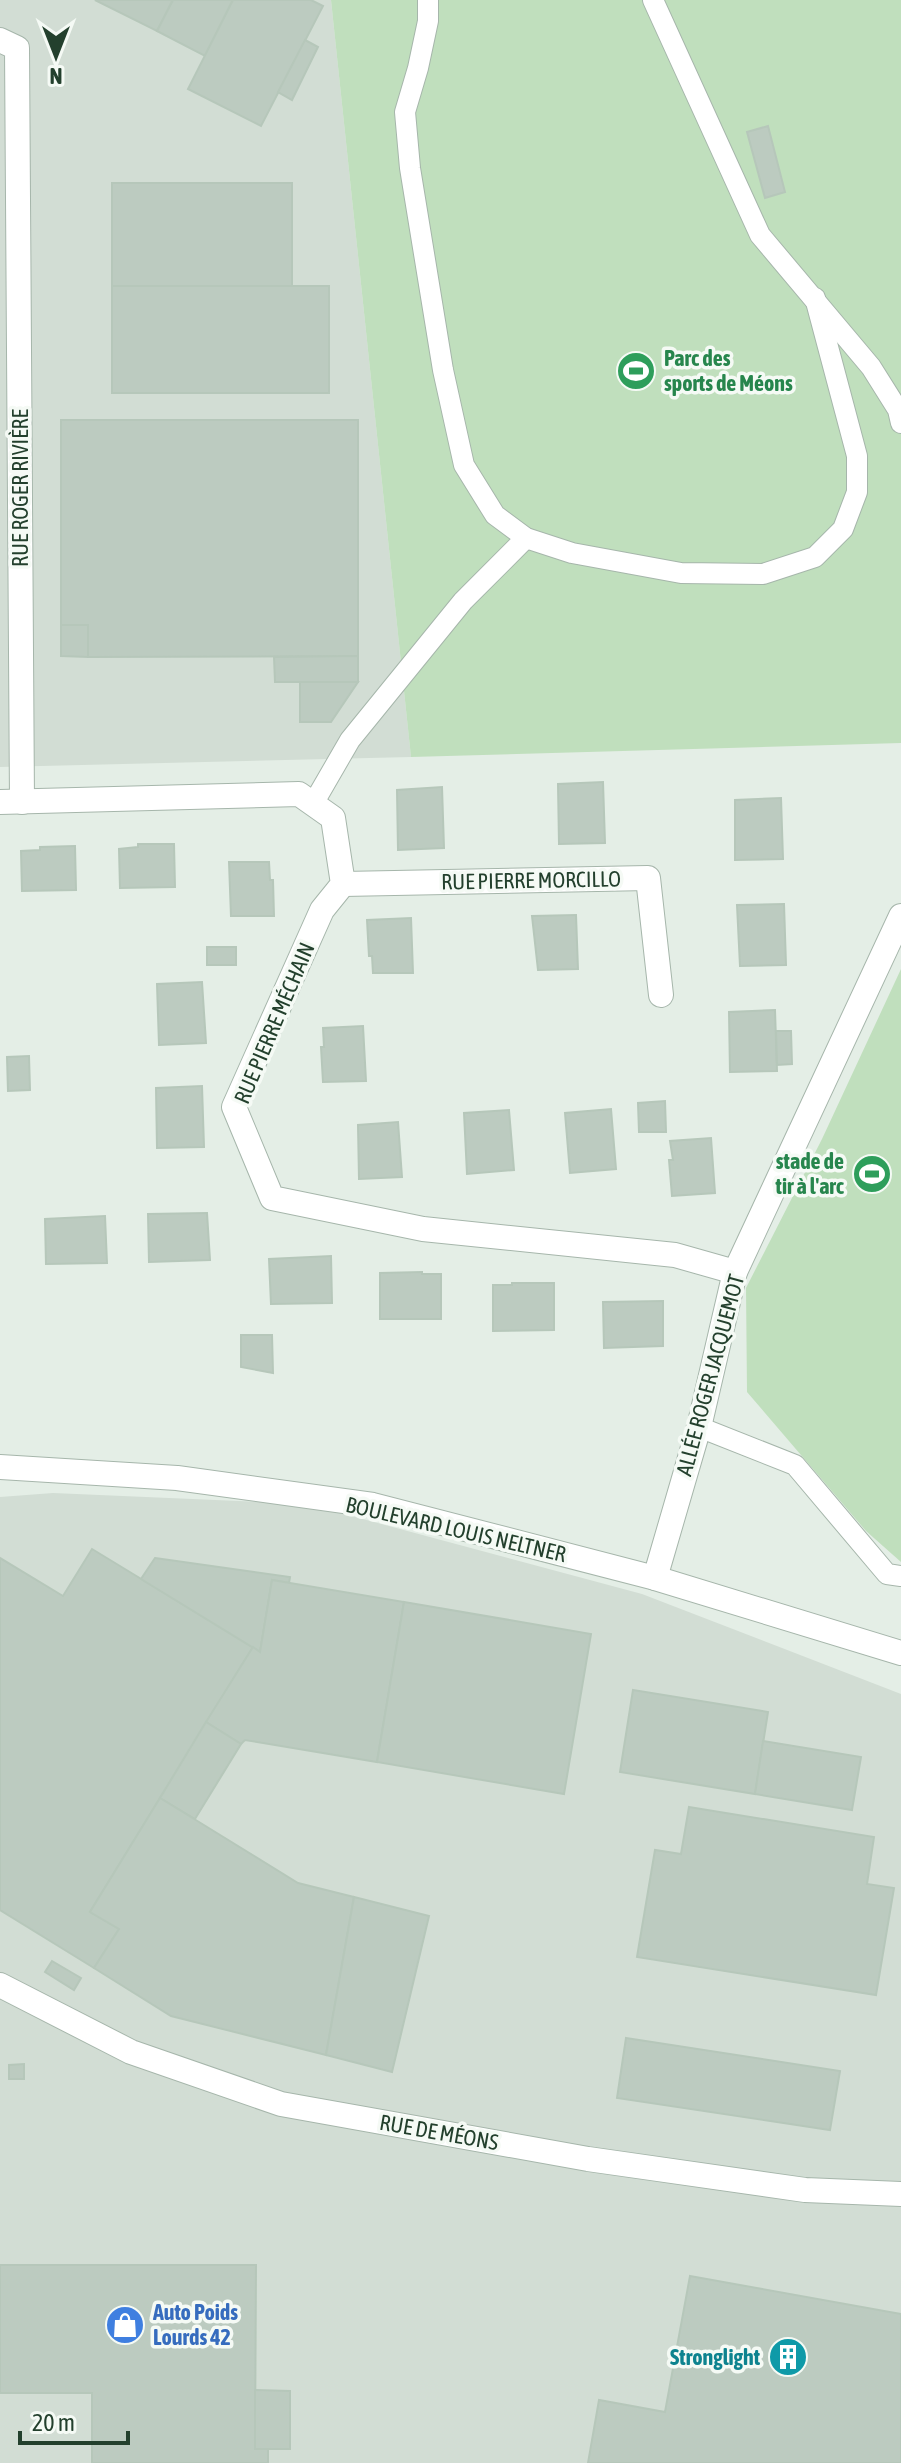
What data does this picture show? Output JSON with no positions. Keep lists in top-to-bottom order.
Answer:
{
  "streets": {
    "street": [
      "RUE ROGER RIVIÈRE",
      "RUE PIERRE MORCILLO",
      "RUE PIERRE MÉCHAIN",
      "ALLÉE ROGER JACQUEMOT",
      "BOULEVARD LOUIS NELTNER",
      "RUE DE MÉONS"
    ]
  },
  "crossings": [
    ["RUE PIERRE MORCILLO", "RUE PIERRE MÉCHAIN"],
    ["RUE PIERRE MÉCHAIN", "ALLÉE ROGER JACQUEMOT"],
    ["ALLÉE ROGER JACQUEMOT", "BOULEVARD LOUIS NELTNER"]
  ],
  "places": {
    "sports": ["Parc des sports de Méons", "stade de tir à l'arc"],
    "shop": ["Auto Poids Lourds 42"],
    "building": ["Stronglight"]
  },
  "scale_bar": "20 m",
  "north": "bottom"
}
